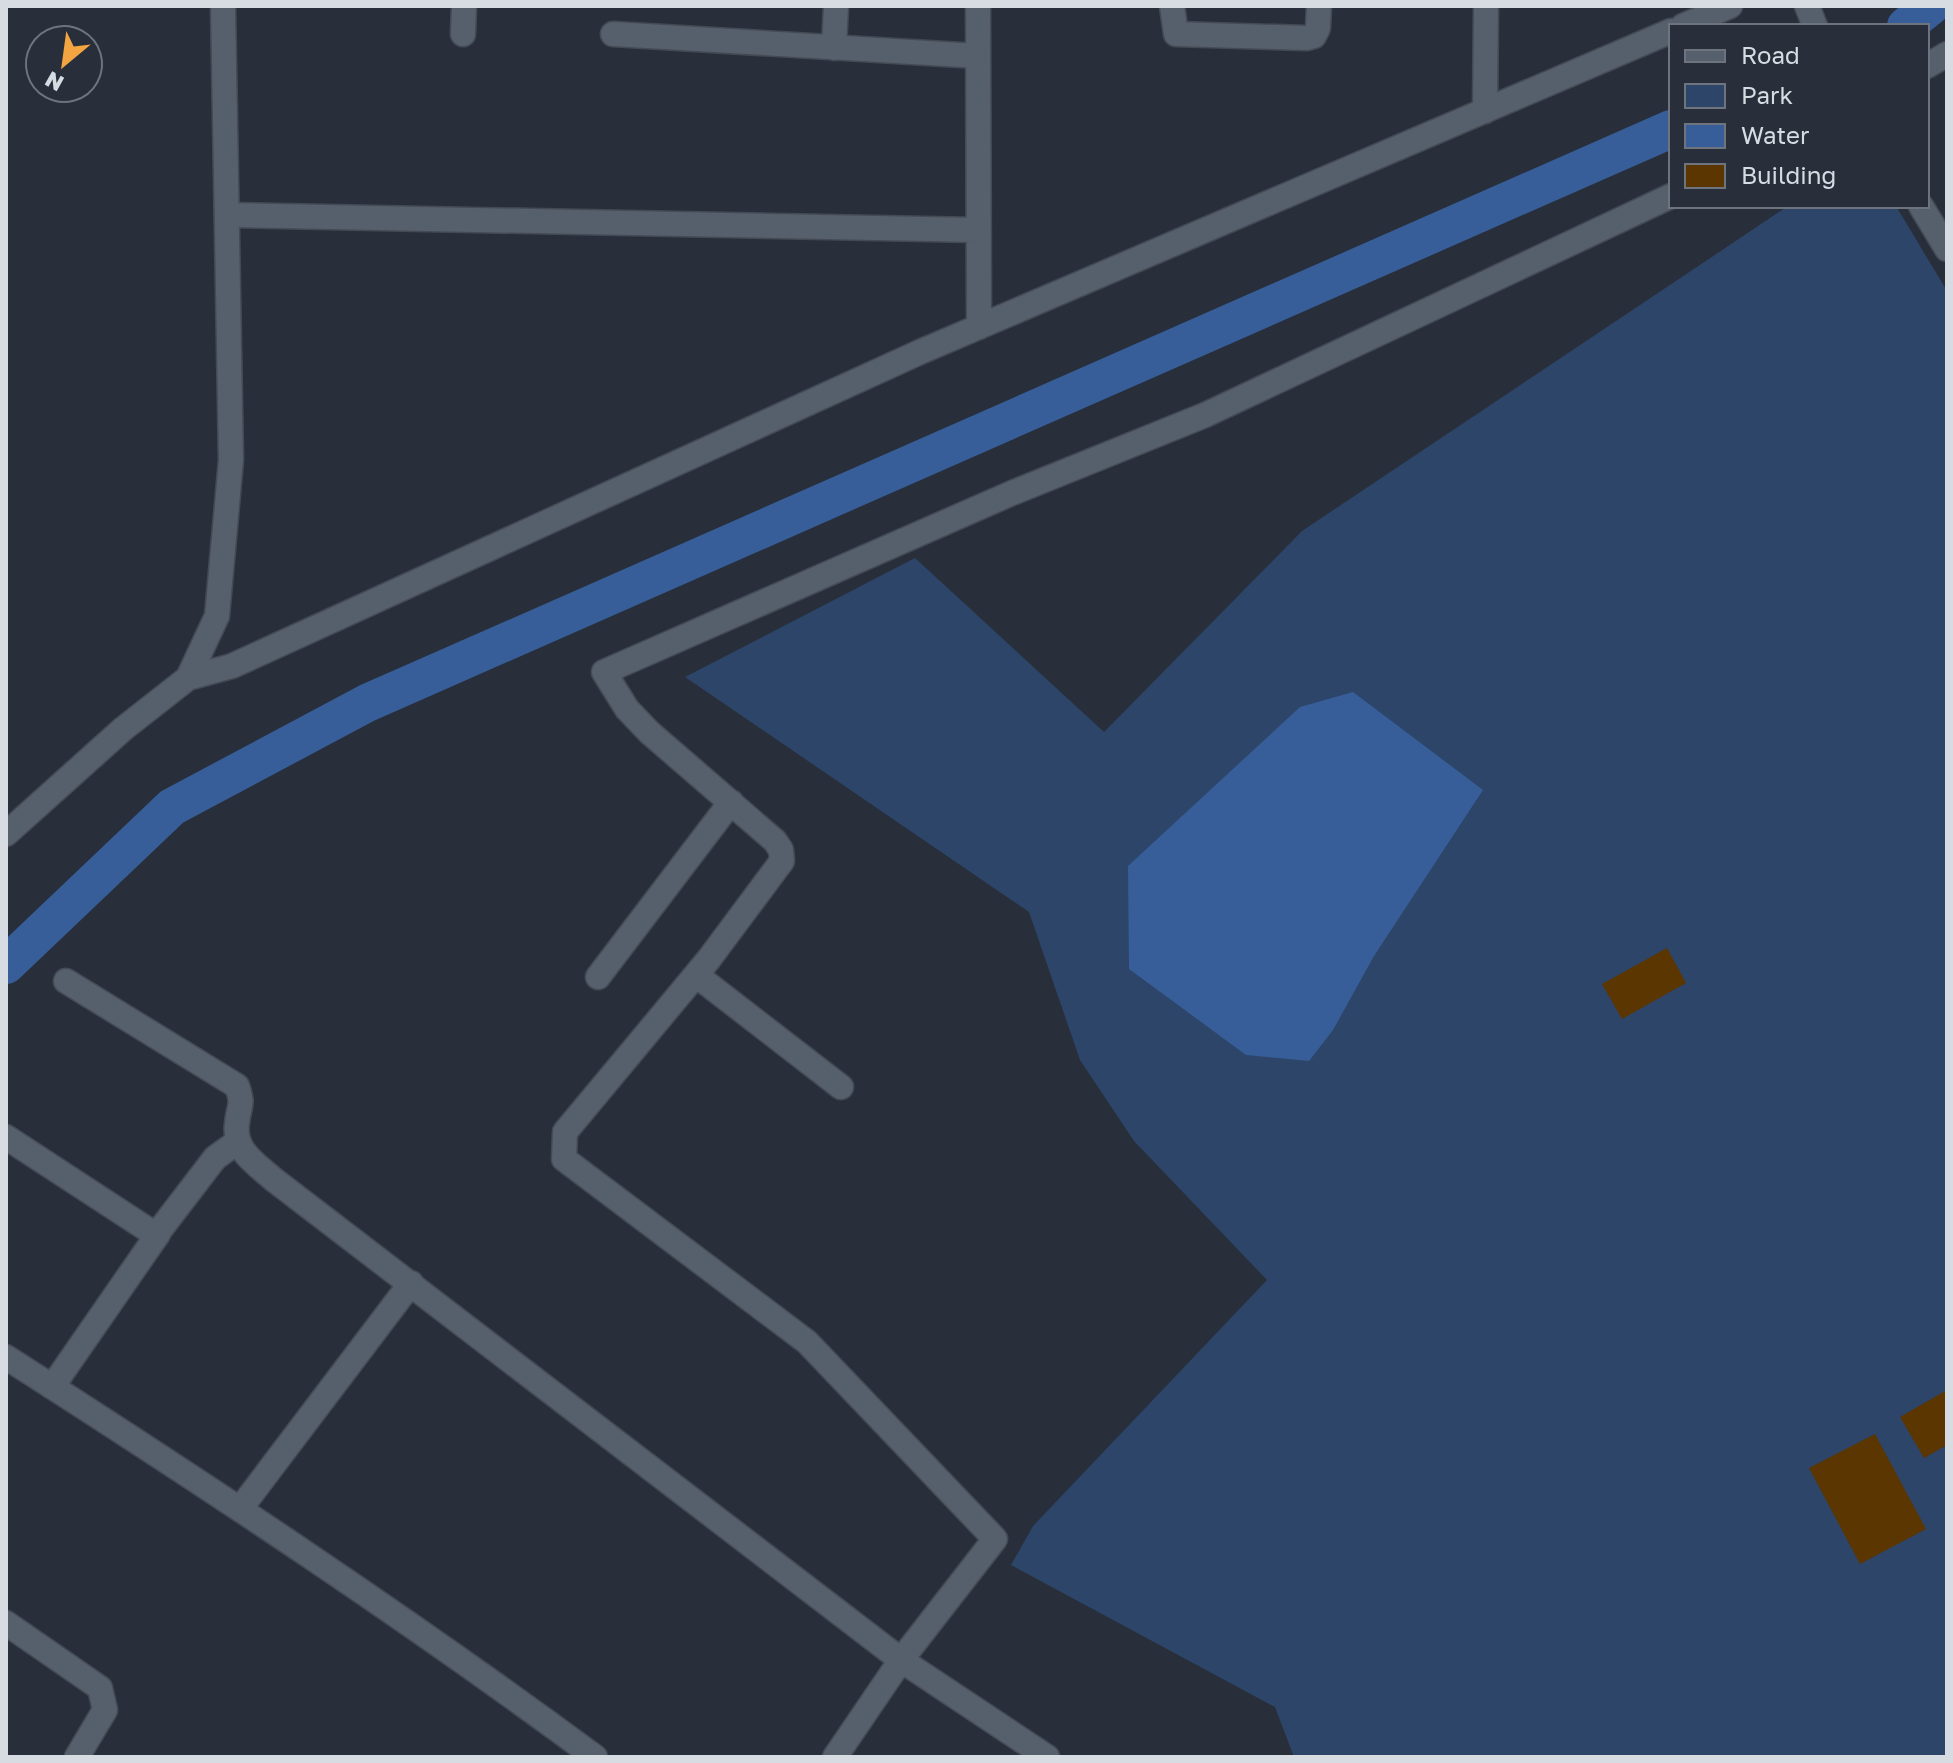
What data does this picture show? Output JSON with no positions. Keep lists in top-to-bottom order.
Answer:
{
  "legend": [
    "Road",
    "Park",
    "Water",
    "Building"
  ],
  "north": "bottom left"
}
